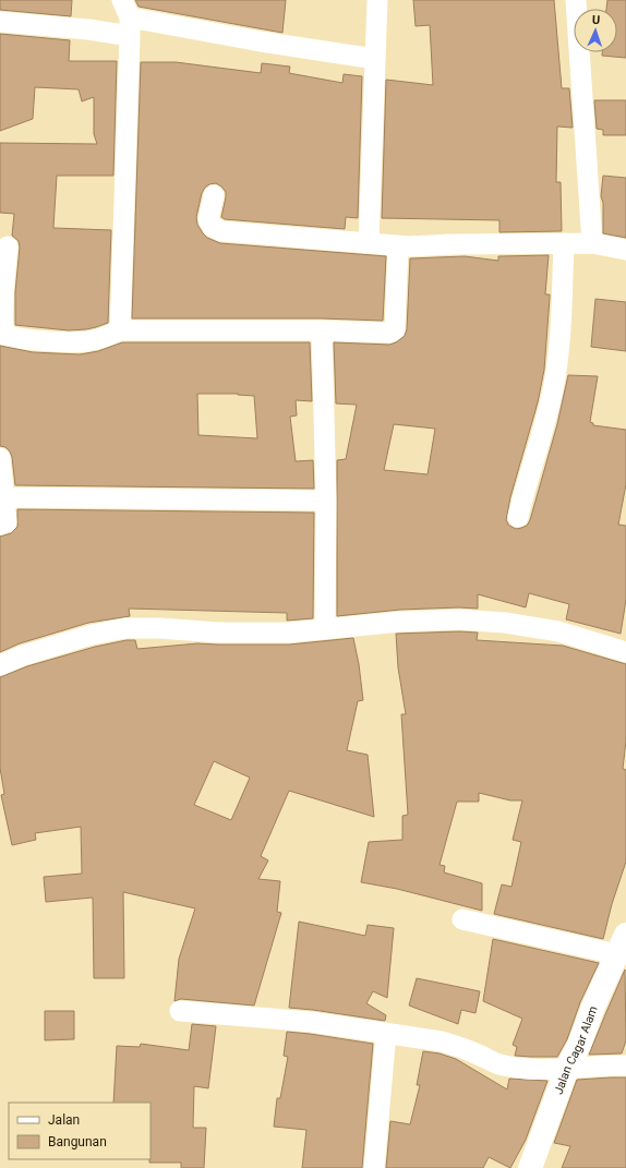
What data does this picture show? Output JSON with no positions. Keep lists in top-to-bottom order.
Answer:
{
  "streets": {
    "street": ["Jalan Cagar Alam"]
  },
  "legend": ["Jalan", "Bangunan"],
  "north": "top"
}
